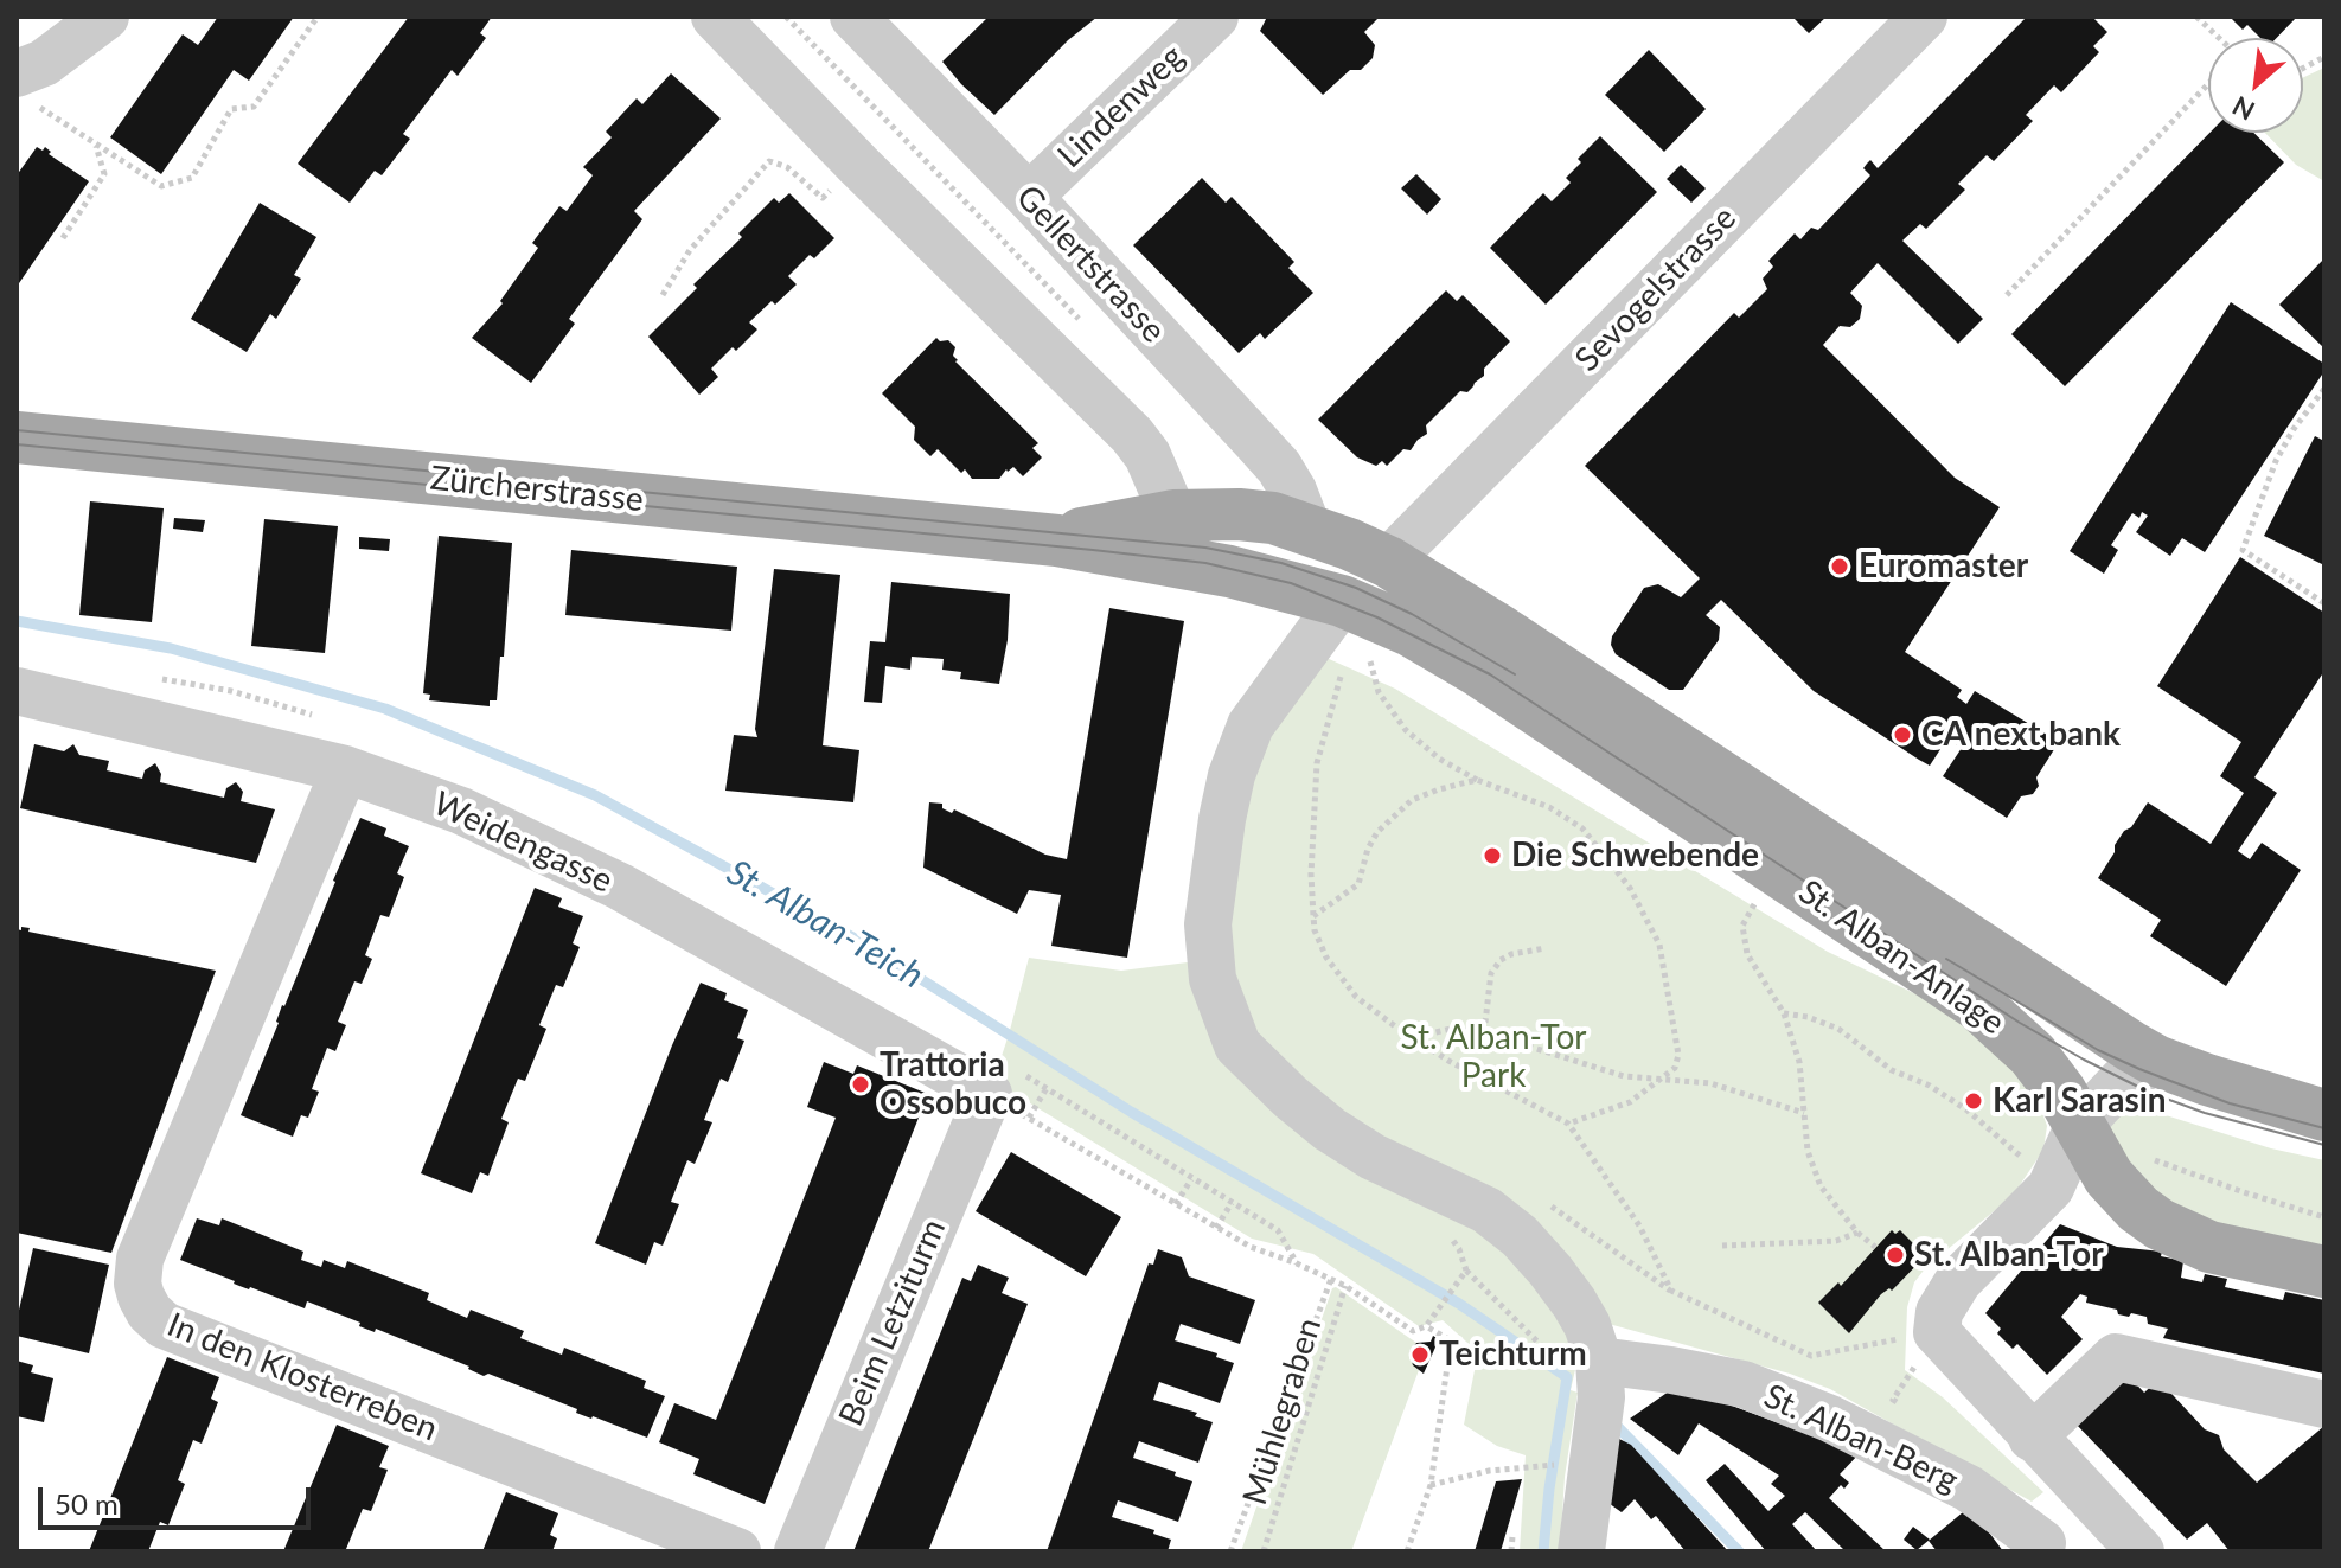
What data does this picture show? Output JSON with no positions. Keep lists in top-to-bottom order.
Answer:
{
  "streets": {
    "main road": ["Zürcherstrasse", "St. Alban-Anlage"],
    "street": [
      "Lindenweg",
      "Gellertstrasse",
      "Sevogelstrasse",
      "Weidengasse",
      "Beim Letziturm",
      "In den Klosterreben",
      "St. Alban-Berg"
    ],
    "path": ["Mühlegraben"]
  },
  "crossings": [
    ["Lindenweg", "Gellertstrasse"],
    ["Gellertstrasse", "Zürcherstrasse"],
    ["Sevogelstrasse", "Zürcherstrasse"],
    ["Sevogelstrasse", "St. Alban-Anlage"],
    ["Zürcherstrasse", "St. Alban-Anlage"],
    ["Weidengasse", "Beim Letziturm"],
    ["Weidengasse", "In den Klosterreben"]
  ],
  "water": ["St. Alban-Teich"],
  "parks": ["St. Alban-Tor Park"],
  "places": [
    "Euromaster",
    "CA next bank",
    "Die Schwebende",
    "Trattoria Ossobuco",
    "Karl Sarasin",
    "St. Alban-Tor",
    "Teichturm"
  ],
  "scale_bar": "50 m",
  "north": "bottom left"
}
